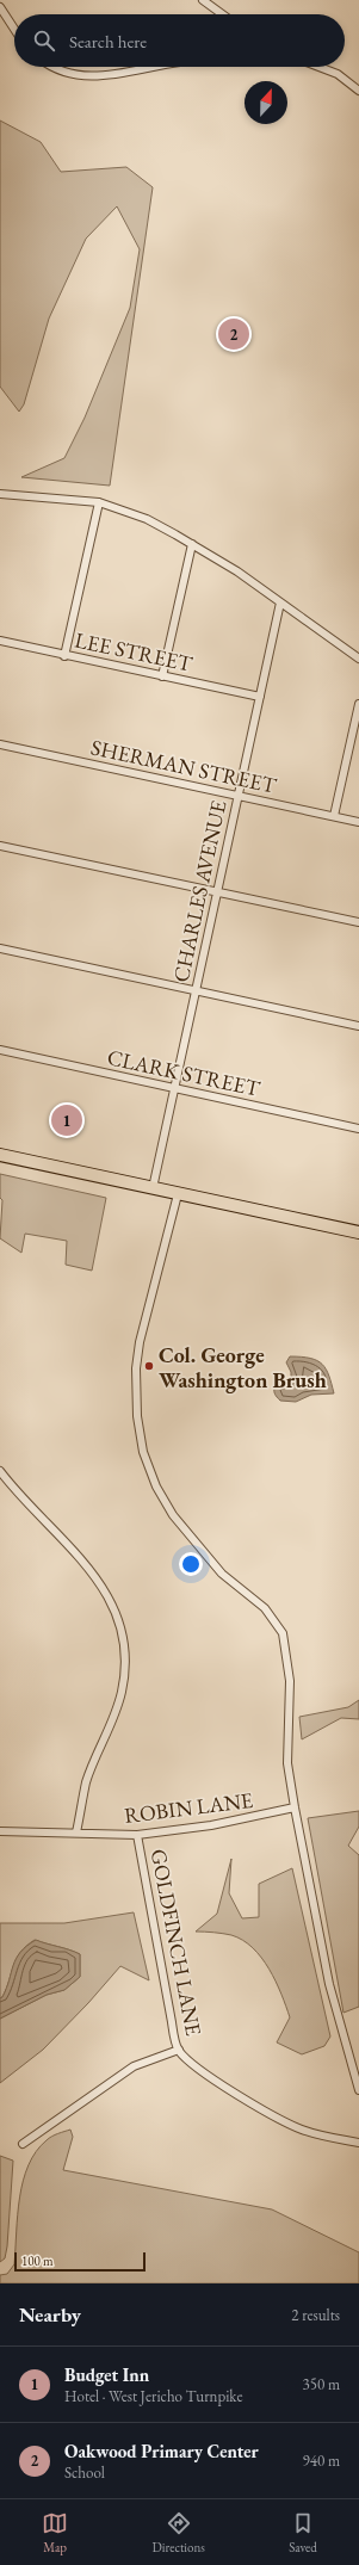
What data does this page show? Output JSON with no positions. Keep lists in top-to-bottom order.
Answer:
{
  "streets": {
    "street": [
      "LEE STREET",
      "SHERMAN STREET",
      "CHARLES AVENUE",
      "CLARK STREET",
      "ROBIN LANE",
      "GOLDFINCH LANE"
    ]
  },
  "crossings": [
    ["LEE STREET", "CHARLES AVENUE"],
    ["SHERMAN STREET", "CHARLES AVENUE"],
    ["CHARLES AVENUE", "CLARK STREET"],
    ["ROBIN LANE", "GOLDFINCH LANE"]
  ],
  "places": ["Col. George Washington Brush"],
  "scale_bar": "100 m",
  "north": "top",
  "page": {
    "search": "Search here",
    "pins": ["2", "1"],
    "scale": "100 m",
    "heading": ["Nearby", "2 results"],
    "list": [
      {
        "mark": "1",
        "name": "Budget Inn",
        "note": "Hotel · West Jericho Turnpike",
        "value": "350 m"
      },
      {
        "mark": "2",
        "name": "Oakwood Primary Center",
        "note": "School",
        "value": "940 m"
      }
    ],
    "nav": ["Map", "Directions", "Saved"]
  }
}
